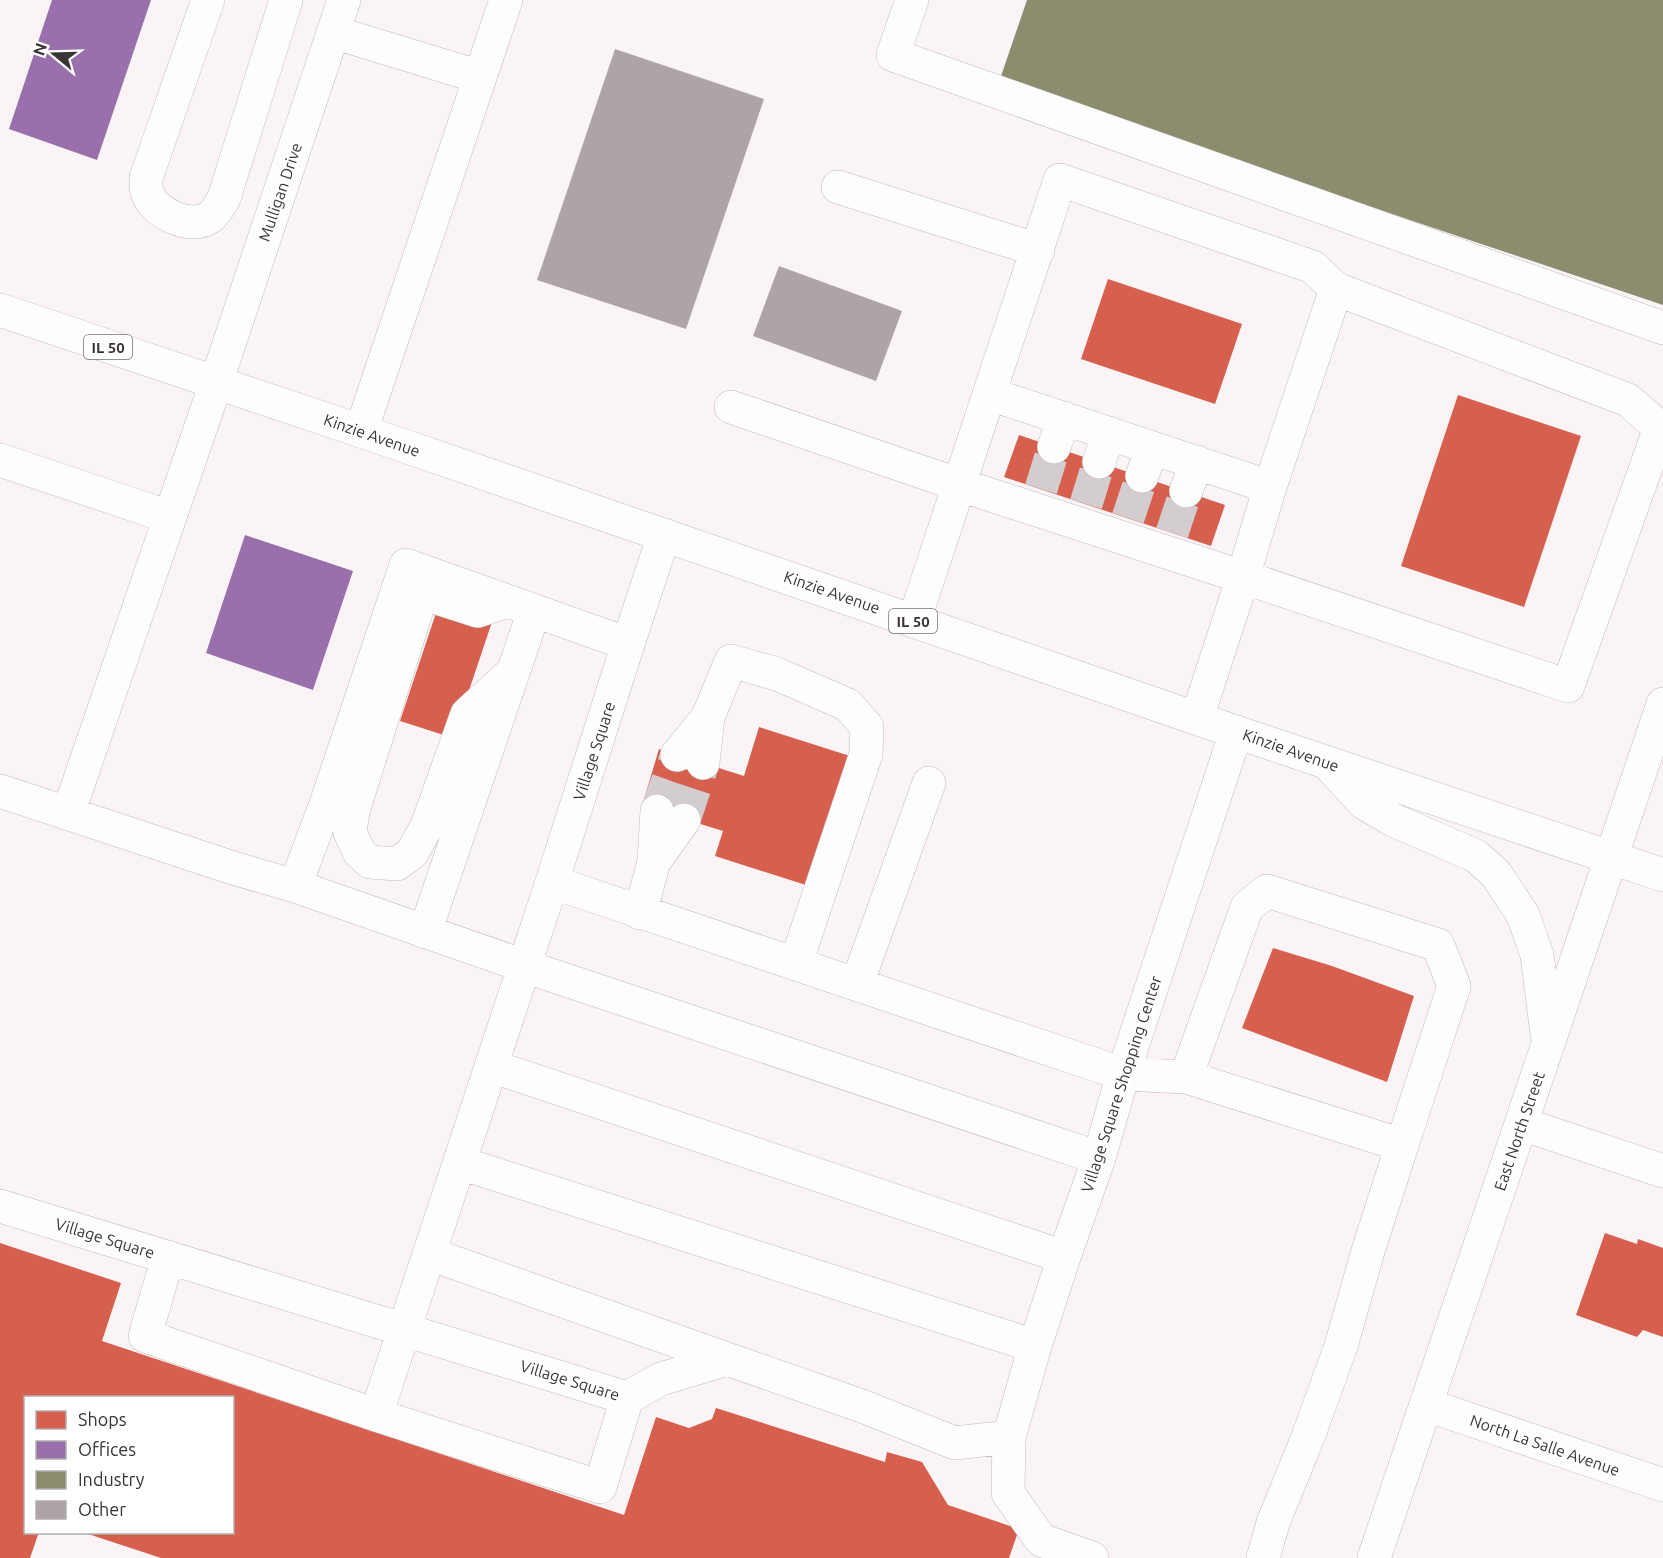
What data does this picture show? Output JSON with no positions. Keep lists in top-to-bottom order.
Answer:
{
  "streets": {
    "main road": [
      "Mulligan Drive",
      "IL 50",
      "Kinzie Avenue",
      "Village Square",
      "Village Square Shopping Center",
      "East North Street",
      "North La Salle Avenue"
    ]
  },
  "crossings": [
    ["Mulligan Drive", "Kinzie Avenue"],
    ["Kinzie Avenue", "Village Square"],
    ["Kinzie Avenue", "Village Square Shopping Center"],
    ["Kinzie Avenue", "East North Street"],
    ["East North Street", "North La Salle Avenue"]
  ],
  "legend": [
    "Shops",
    "Offices",
    "Industry",
    "Other"
  ],
  "north": "left"
}
